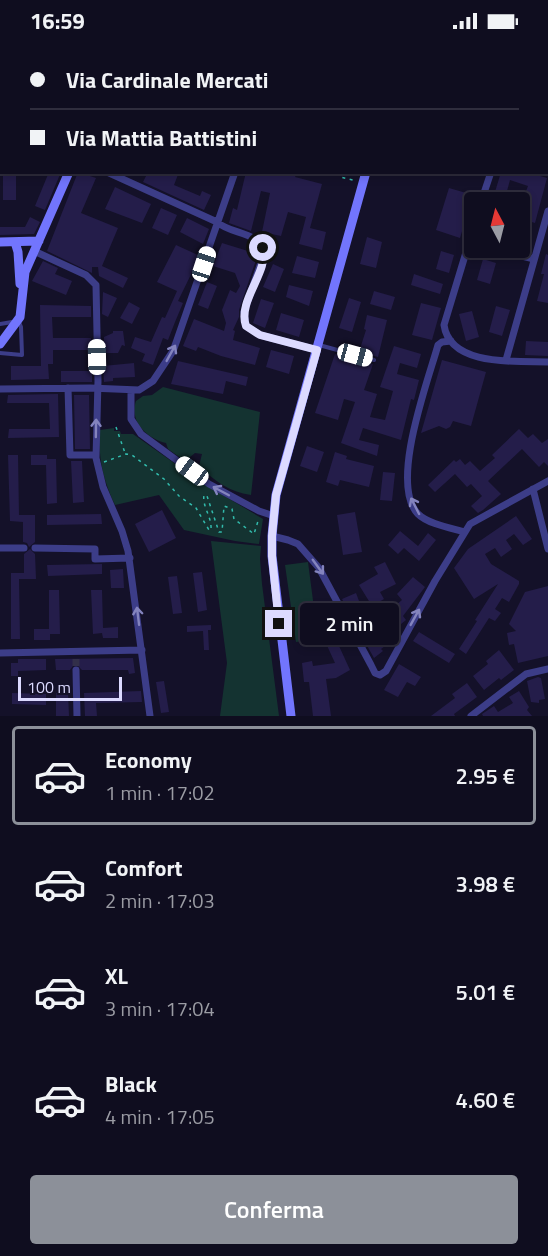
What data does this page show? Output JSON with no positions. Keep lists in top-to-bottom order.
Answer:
{
  "scale_bar": "100 m",
  "north": "top",
  "page": {
    "status": "16:59",
    "banner": ["Via Cardinale Mercati", "Via Mattia Battistini"],
    "bubble": "2 min",
    "scale": "100 m",
    "list": [
      {
        "name": "Economy",
        "note": "1 min · 17:02",
        "value": "2.95 €"
      },
      {
        "name": "Comfort",
        "note": "2 min · 17:03",
        "value": "3.98 €"
      },
      {
        "name": "XL",
        "note": "3 min · 17:04",
        "value": "5.01 €"
      },
      {
        "name": "Black",
        "note": "4 min · 17:05",
        "value": "4.60 €"
      }
    ],
    "buttons": "Conferma"
  }
}
